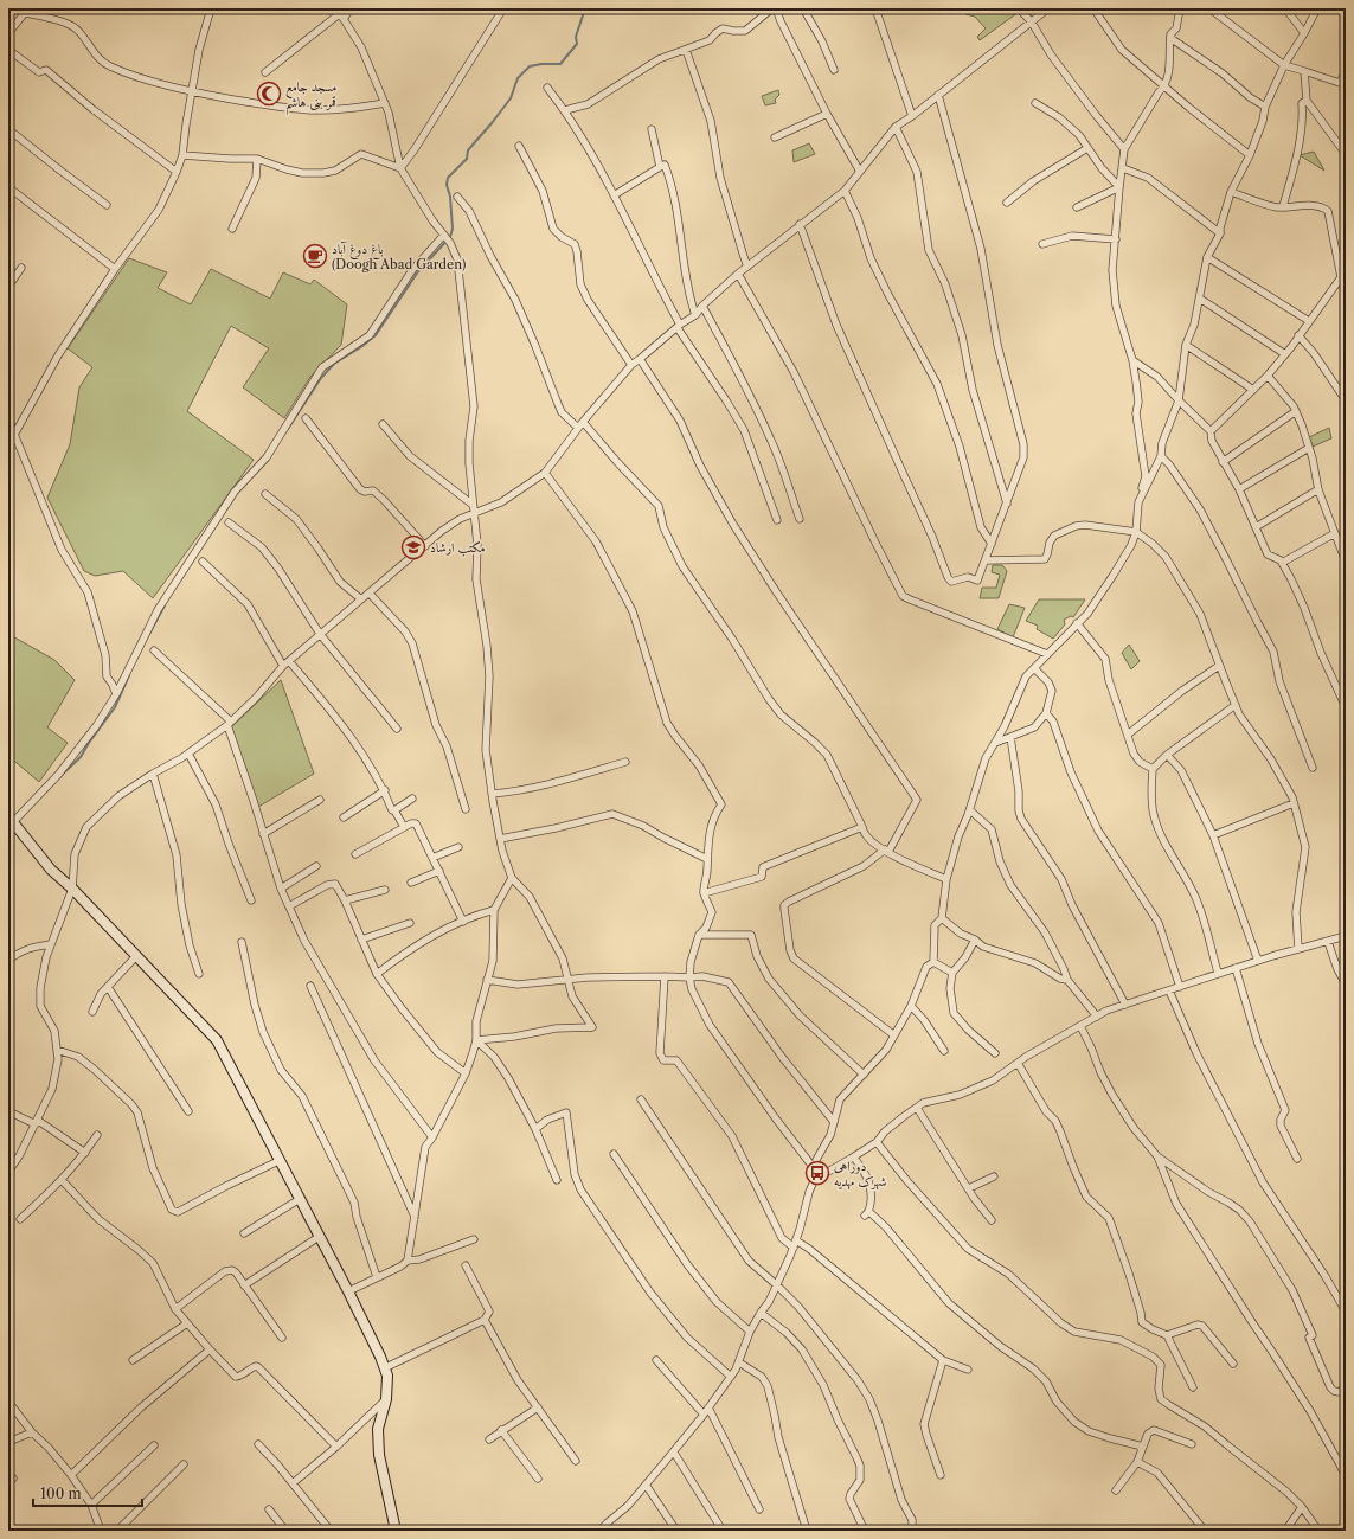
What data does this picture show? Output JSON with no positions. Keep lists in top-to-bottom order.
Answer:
{
  "places": {
    "mosque": ["مسجد جامع قمر بنی هاشم"],
    "cafe": ["باغ دوغ آباد (Doogh Abad Garden)"],
    "school or university": ["مکتب ارشاد"],
    "bus stop": ["دوراهی شهرک مهدیه"]
  },
  "scale_bar": "100 m"
}
